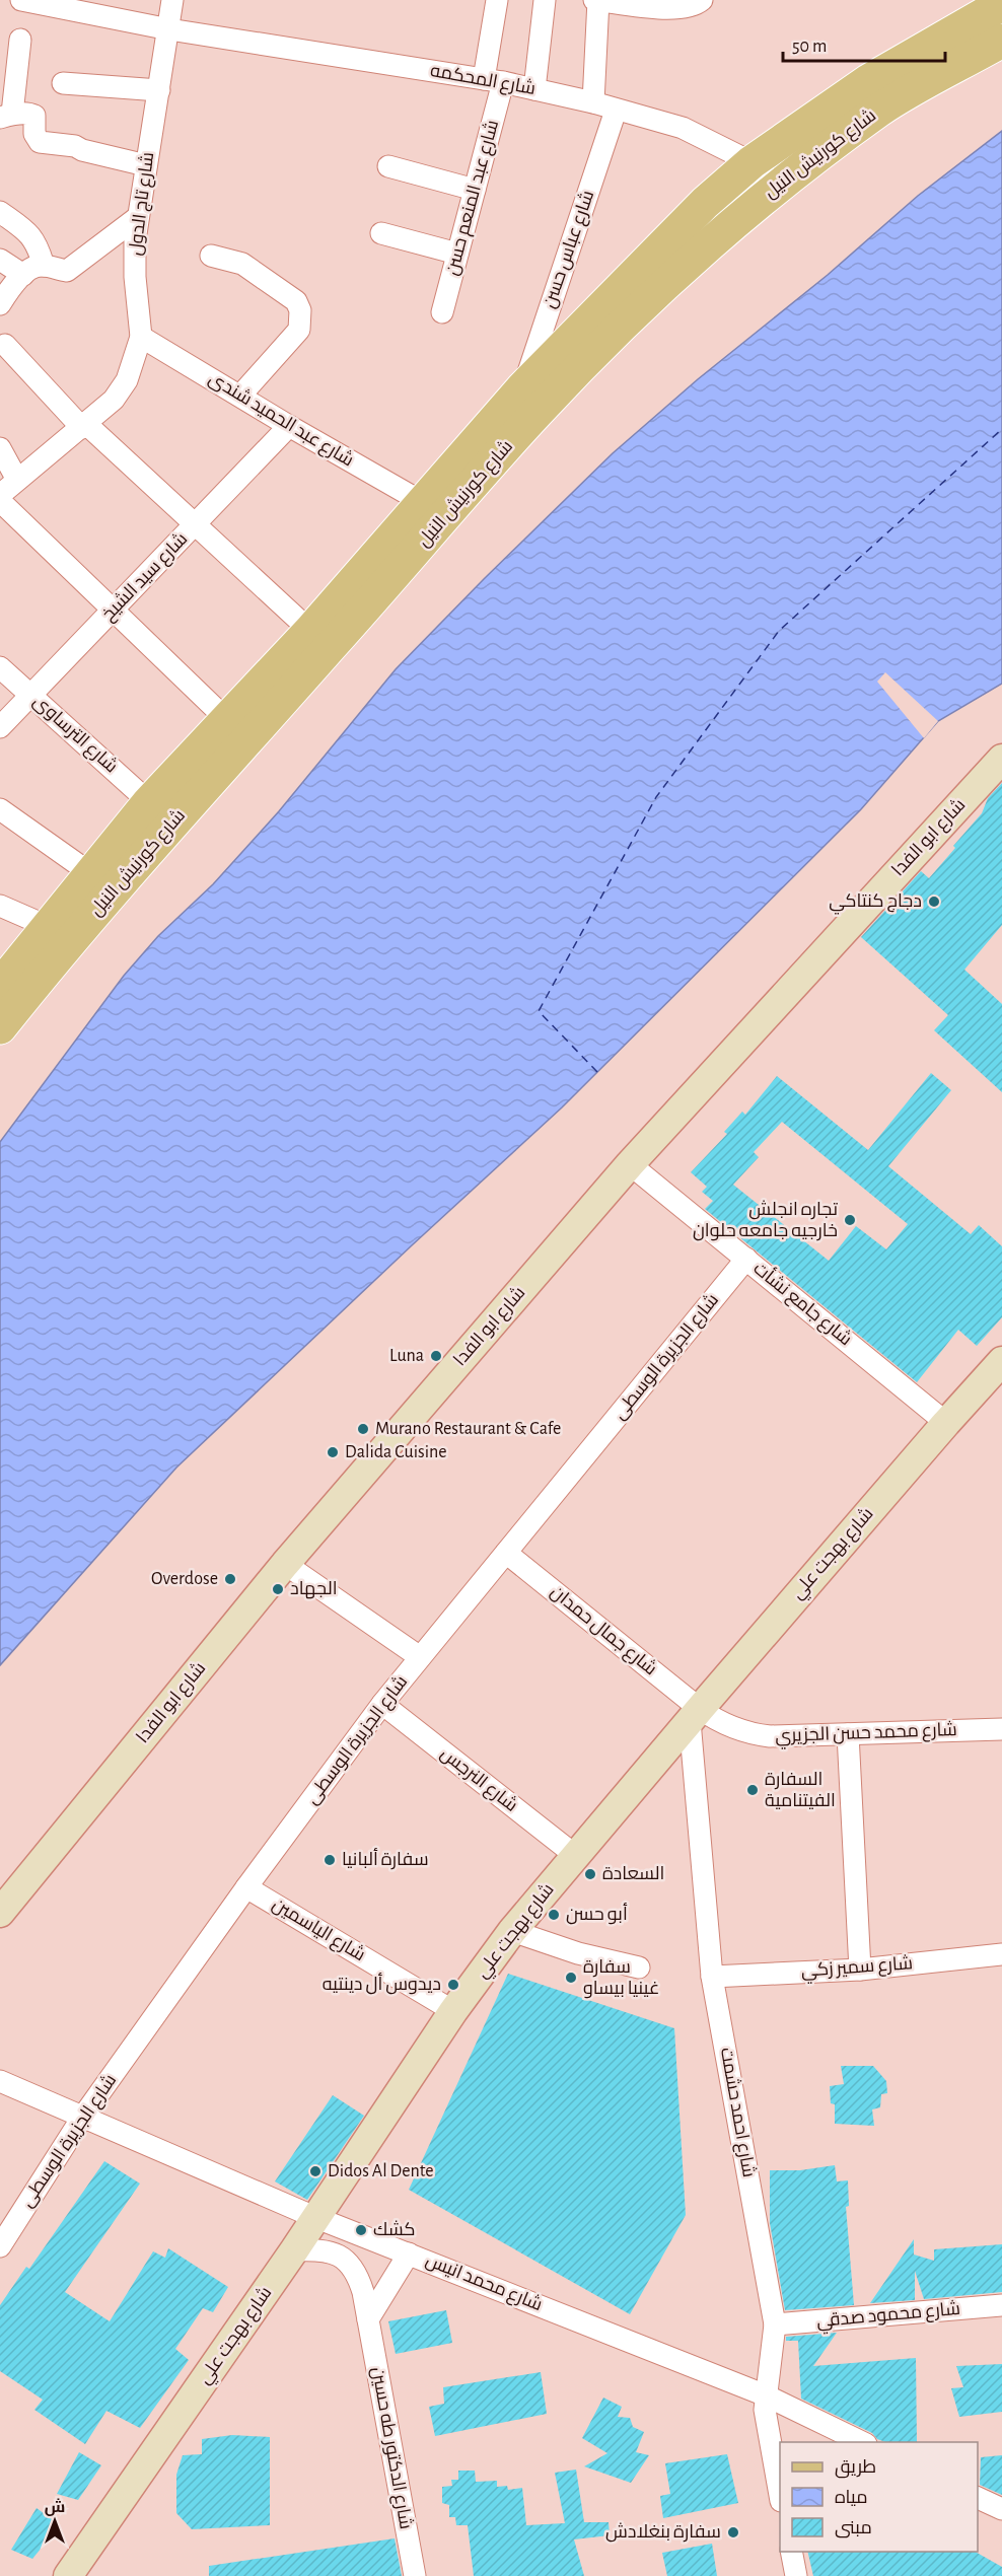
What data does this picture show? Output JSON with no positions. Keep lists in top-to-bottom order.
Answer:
{
  "streets": {
    "main road": ["شارع كورنيش النيل"],
    "street": [
      "شارع المحكمه",
      "شارع عبد المنعم حسن",
      "شارع تاج الدول",
      "شارع عباس حسن",
      "شارع عبد الحميد شندى",
      "شارع سيد الشيخ",
      "شارع الترساوى",
      "شارع ابو الفدا",
      "شارع جامع نشأت",
      "شارع الجزيرة الوسطى",
      "شارع بهجت علي",
      "شارع جمال حمدان",
      "شارع محمد حسن الجزيري",
      "شارع النرجس",
      "شارع الياسمين",
      "شارع سمير زكي",
      "شارع احمد حشمت",
      "شارع محمد انيس",
      "شارع محمود صدقي",
      "شارع الدكتور طه حسين"
    ]
  },
  "crossings": [
    ["شارع المحكمه", "شارع كورنيش النيل"],
    ["شارع المحكمه", "شارع عبد المنعم حسن"],
    ["شارع المحكمه", "شارع تاج الدول"],
    ["شارع المحكمه", "شارع عباس حسن"],
    ["شارع كورنيش النيل", "شارع عباس حسن"],
    ["شارع كورنيش النيل", "شارع عبد الحميد شندى"],
    ["شارع كورنيش النيل", "شارع الترساوى"],
    ["شارع تاج الدول", "شارع عبد الحميد شندى"],
    ["شارع عبد الحميد شندى", "شارع سيد الشيخ"],
    ["شارع سيد الشيخ", "شارع الترساوى"],
    ["شارع ابو الفدا", "شارع جامع نشأت"],
    ["شارع جامع نشأت", "شارع الجزيرة الوسطى"],
    ["شارع جامع نشأت", "شارع بهجت علي"],
    ["شارع الجزيرة الوسطى", "شارع جمال حمدان"],
    ["شارع الجزيرة الوسطى", "شارع النرجس"],
    ["شارع الجزيرة الوسطى", "شارع الياسمين"],
    ["شارع الجزيرة الوسطى", "شارع محمد انيس"],
    ["شارع بهجت علي", "شارع جمال حمدان"],
    ["شارع بهجت علي", "شارع محمد حسن الجزيري"],
    ["شارع بهجت علي", "شارع النرجس"],
    ["شارع بهجت علي", "شارع الياسمين"],
    ["شارع بهجت علي", "شارع احمد حشمت"],
    ["شارع بهجت علي", "شارع محمد انيس"],
    ["شارع بهجت علي", "شارع الدكتور طه حسين"],
    ["شارع جمال حمدان", "شارع محمد حسن الجزيري"],
    ["شارع جمال حمدان", "شارع احمد حشمت"],
    ["شارع محمد حسن الجزيري", "شارع احمد حشمت"],
    ["شارع سمير زكي", "شارع احمد حشمت"],
    ["شارع احمد حشمت", "شارع محمد انيس"],
    ["شارع احمد حشمت", "شارع محمود صدقي"]
  ],
  "places": [
    "دجاج كنتاكي",
    "تجاره انجلش خارجيه جامعه حلوان",
    "Luna",
    "Murano Restaurant & Cafe",
    "Dalida Cuisine",
    "Overdose",
    "الجهاد",
    "السفارة الفيتنامية",
    "سفارة ألبانيا",
    "السعادة",
    "أبو حسن",
    "سفارة غينيا بيساو",
    "ديدوس أل دينتيه",
    "Didos Al Dente",
    "كشك",
    "سفارة بنغلادش"
  ],
  "legend": ["طريق", "مياه", "مبنى"],
  "scale_bar": "50 m",
  "north": "top"
}
